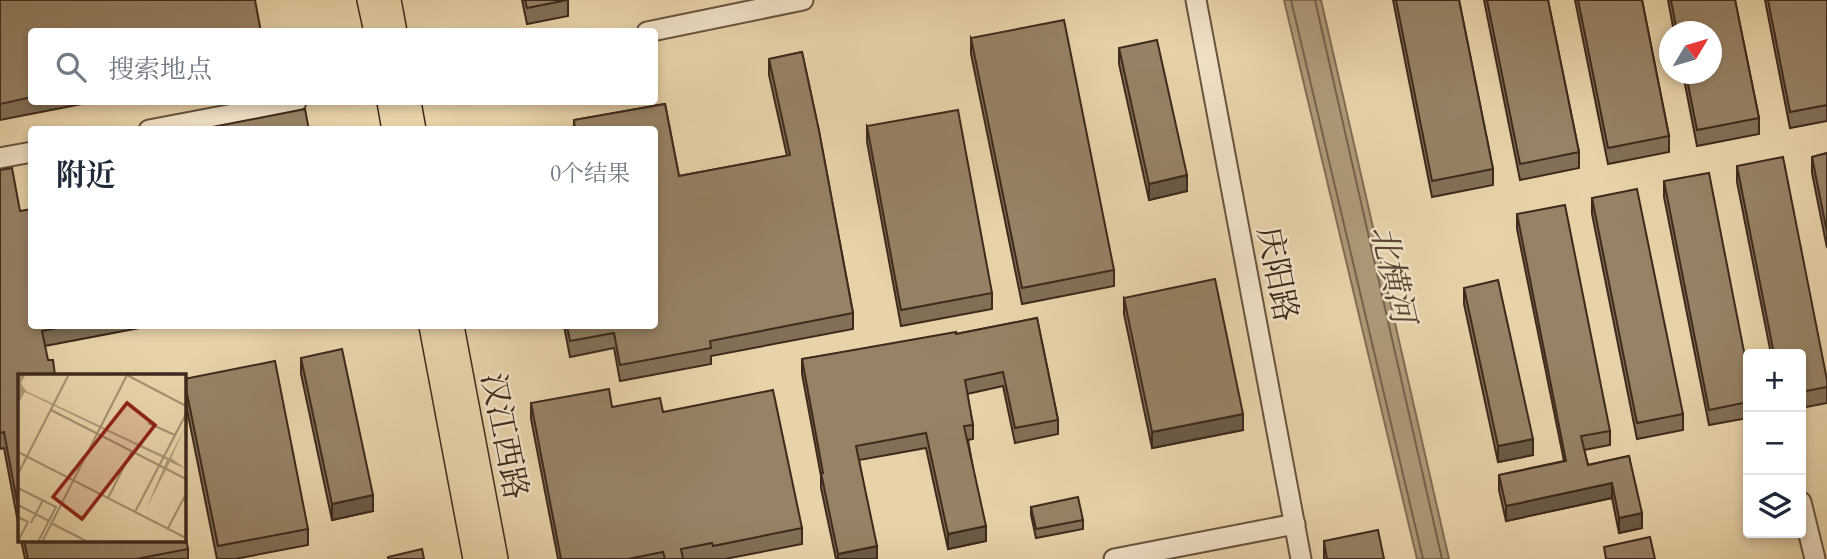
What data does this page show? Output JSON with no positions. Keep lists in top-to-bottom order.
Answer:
{
  "streets": {
    "main road": ["汉江西路"],
    "street": ["庆阳路"]
  },
  "water": ["北横河"],
  "north": "top right",
  "page": {
    "search": "搜索地点",
    "heading": ["附近", "0个结果"],
    "map_buttons": ["+", "−"]
  }
}
